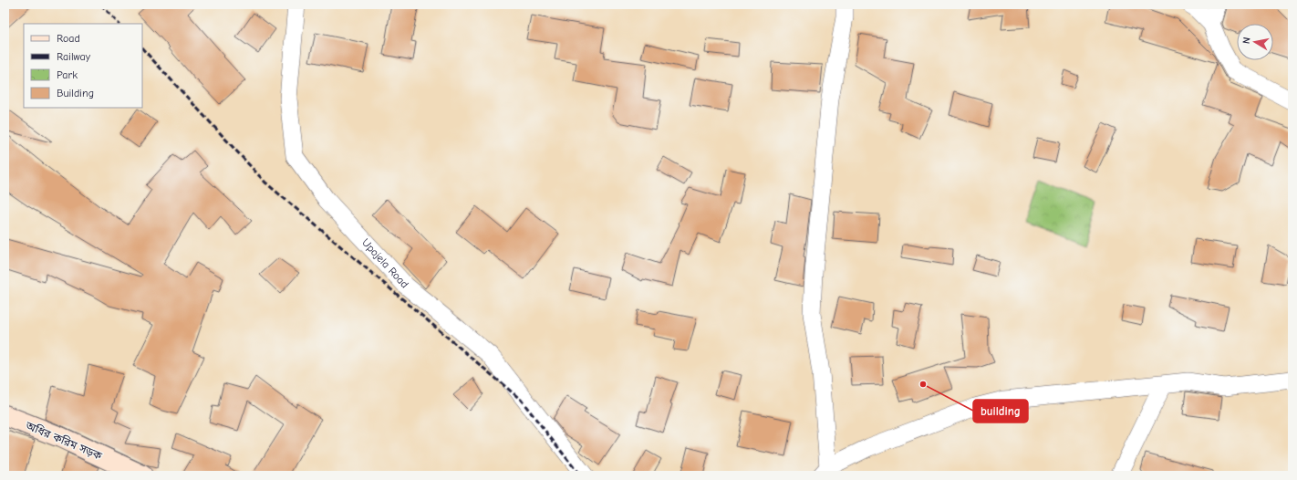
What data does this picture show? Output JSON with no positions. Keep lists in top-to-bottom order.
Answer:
{
  "streets": {
    "main road": ["অধির করিম সড়ক"],
    "street": ["Upojela Road"]
  },
  "places": ["building"],
  "legend": [
    "Road",
    "Railway",
    "Park",
    "Building"
  ],
  "north": "left"
}
